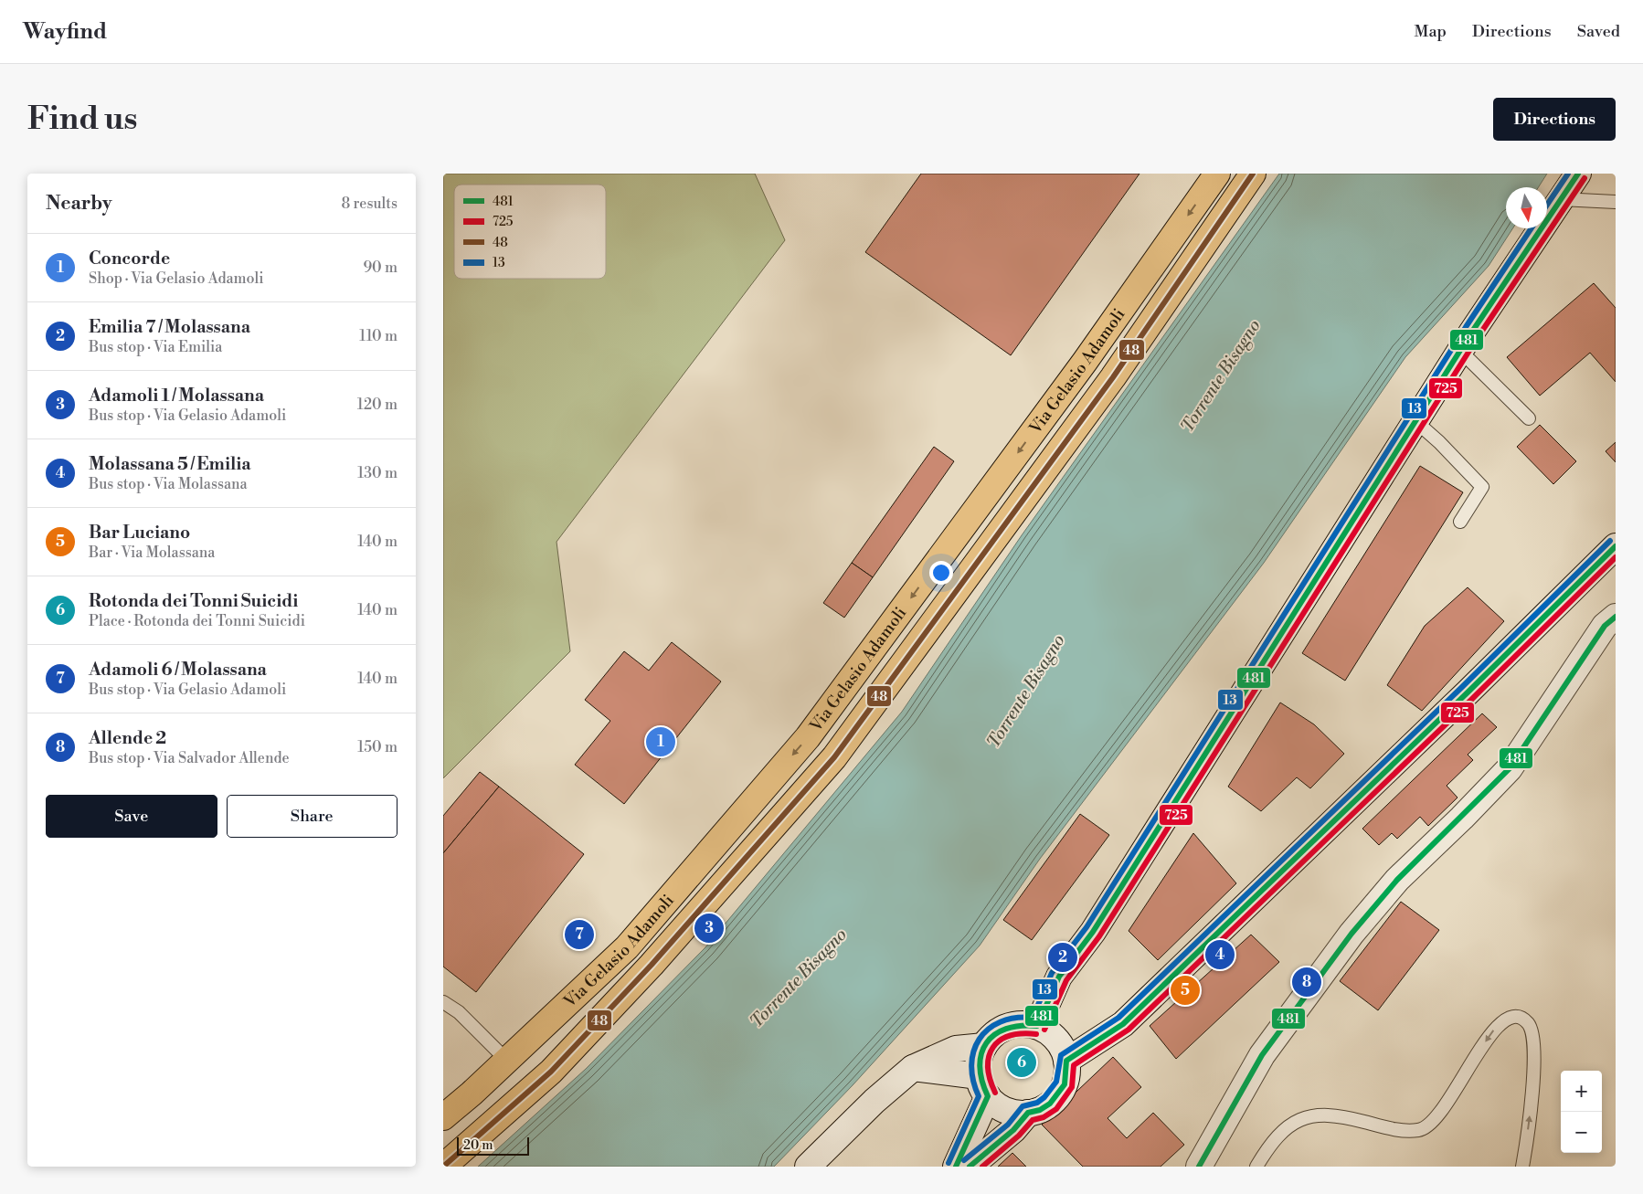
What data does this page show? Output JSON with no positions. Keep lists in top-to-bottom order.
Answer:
{
  "streets": {
    "main road": ["Via Gelasio Adamoli"]
  },
  "water": ["Torrente Bisagno"],
  "lines": [
    "transit line 481",
    "transit line 48",
    "transit line 13",
    "transit line 725"
  ],
  "legend": [
    "481",
    "725",
    "48",
    "13"
  ],
  "scale_bar": "20 m",
  "north": "bottom",
  "page": {
    "header": "Wayfind",
    "nav": ["Map", "Directions", "Saved"],
    "buttons": [
      "Directions",
      ["Save", "Share"]
    ],
    "title": "Find us",
    "heading": ["Nearby", "8 results"],
    "list": [
      {
        "mark": "1",
        "name": "Concorde",
        "note": "Shop · Via Gelasio Adamoli",
        "value": "90 m"
      },
      {
        "mark": "2",
        "name": "Emilia 7 / Molassana",
        "note": "Bus stop · Via Emilia",
        "value": "110 m"
      },
      {
        "mark": "3",
        "name": "Adamoli 1 / Molassana",
        "note": "Bus stop · Via Gelasio Adamoli",
        "value": "120 m"
      },
      {
        "mark": "4",
        "name": "Molassana 5 / Emilia",
        "note": "Bus stop · Via Molassana",
        "value": "130 m"
      },
      {
        "mark": "5",
        "name": "Bar Luciano",
        "note": "Bar · Via Molassana",
        "value": "140 m"
      },
      {
        "mark": "6",
        "name": "Rotonda dei Tonni Suicidi",
        "note": "Place · Rotonda dei Tonni Suicidi",
        "value": "140 m"
      },
      {
        "mark": "7",
        "name": "Adamoli 6 / Molassana",
        "note": "Bus stop · Via Gelasio Adamoli",
        "value": "140 m"
      },
      {
        "mark": "8",
        "name": "Allende 2",
        "note": "Bus stop · Via Salvador Allende",
        "value": "150 m"
      }
    ],
    "pins": [
      "1",
      "3",
      "7",
      "4",
      "2",
      "8",
      "5",
      "6"
    ],
    "map_buttons": ["+", "−"],
    "scale": "20 m"
  }
}
